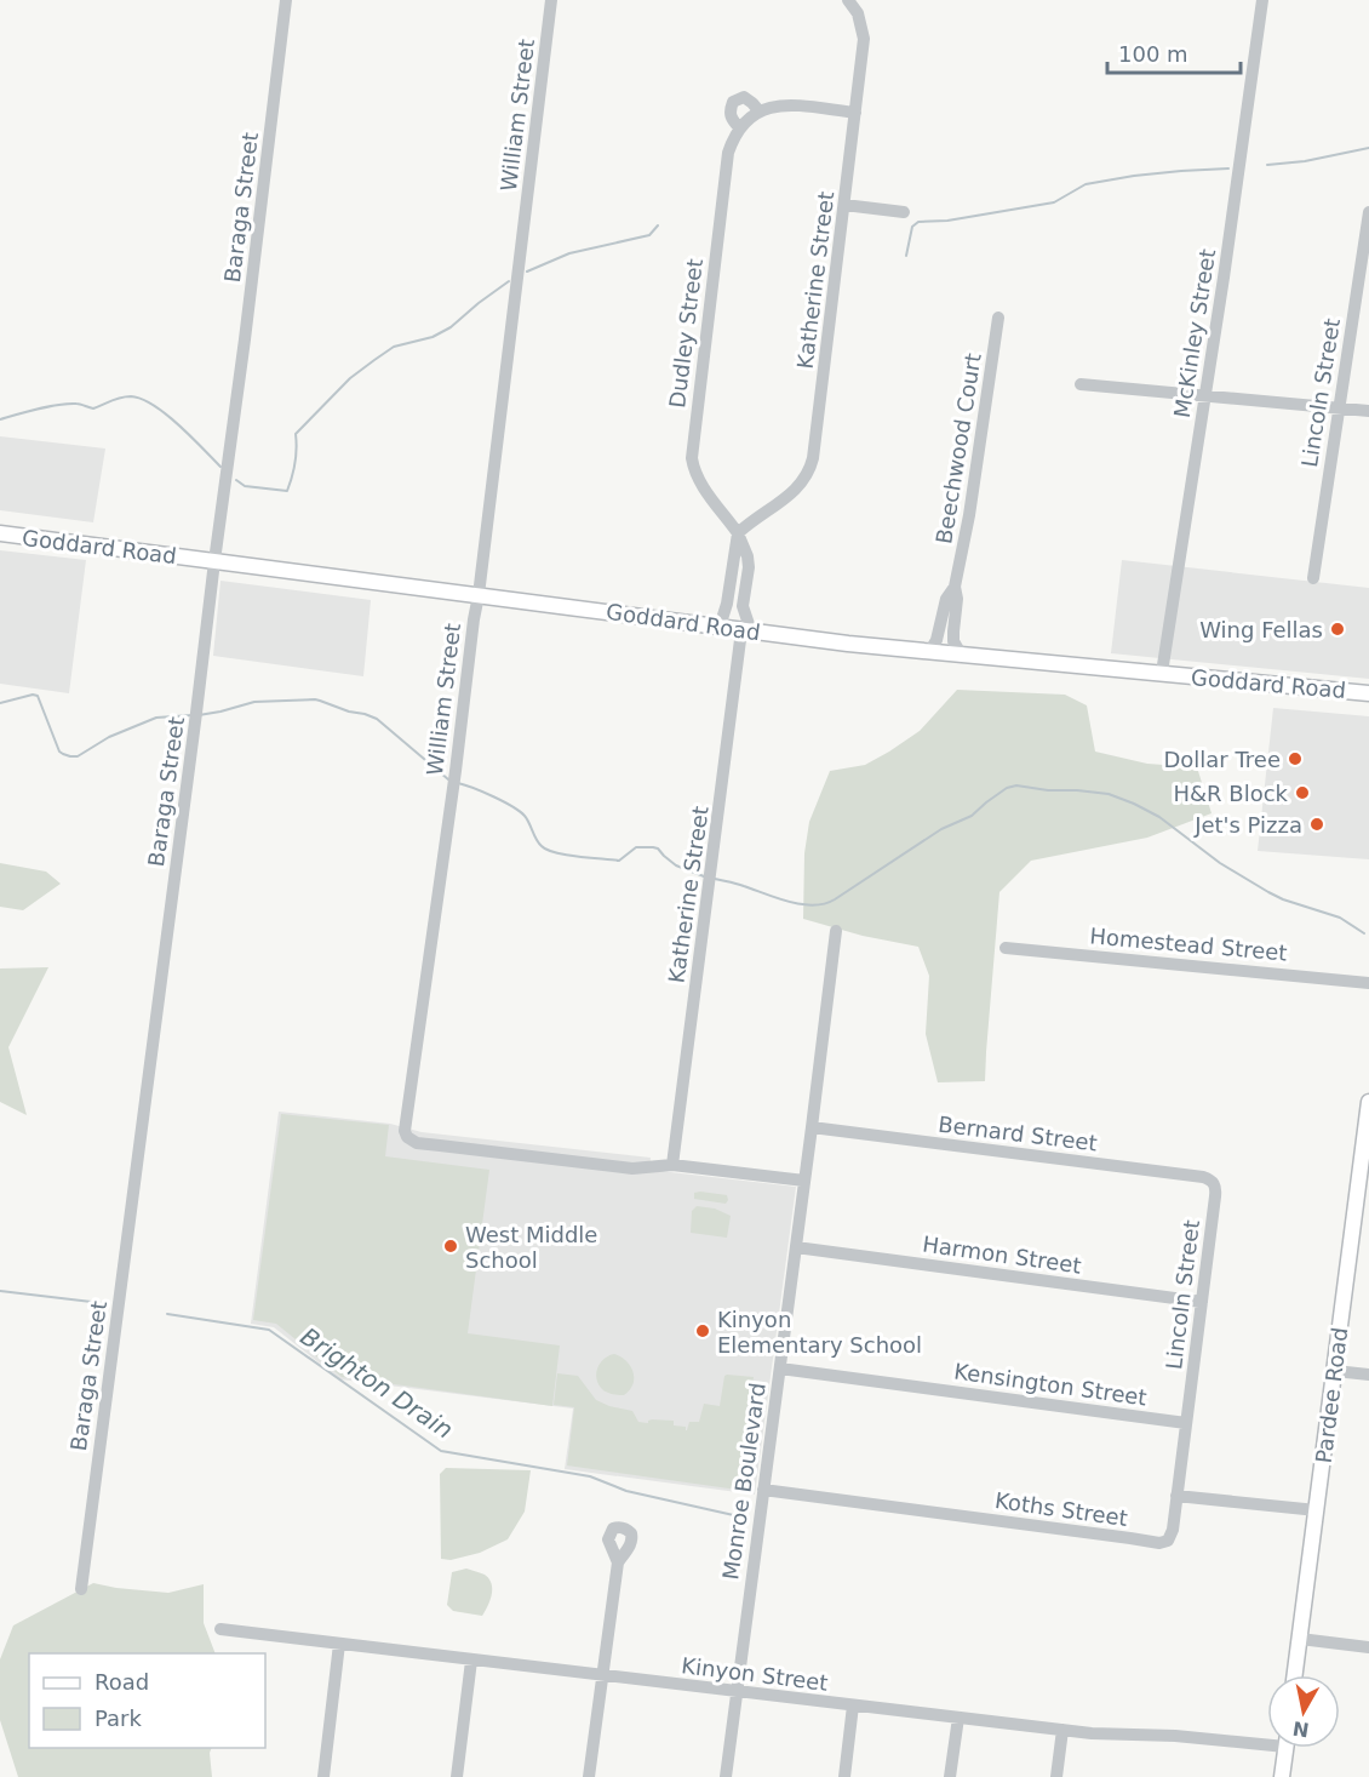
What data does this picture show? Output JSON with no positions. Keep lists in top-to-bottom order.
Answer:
{
  "streets": {
    "main road": ["Goddard Road", "Pardee Road"],
    "street": [
      "William Street",
      "Baraga Street",
      "Katherine Street",
      "Dudley Street",
      "McKinley Street",
      "Lincoln Street",
      "Beechwood Court",
      "Homestead Street",
      "Bernard Street",
      "Harmon Street",
      "Kensington Street",
      "Monroe Boulevard",
      "Koths Street",
      "Kinyon Street"
    ]
  },
  "crossings": [
    ["William Street", "Katherine Street"],
    ["William Street", "Goddard Road"],
    ["Baraga Street", "Goddard Road"],
    ["Katherine Street", "Dudley Street"],
    ["Katherine Street", "Goddard Road"],
    ["McKinley Street", "Goddard Road"],
    ["Lincoln Street", "Bernard Street"],
    ["Lincoln Street", "Harmon Street"],
    ["Lincoln Street", "Kensington Street"],
    ["Lincoln Street", "Koths Street"],
    ["Beechwood Court", "Goddard Road"],
    ["Bernard Street", "Monroe Boulevard"],
    ["Harmon Street", "Monroe Boulevard"],
    ["Kensington Street", "Monroe Boulevard"],
    ["Monroe Boulevard", "Koths Street"],
    ["Monroe Boulevard", "Kinyon Street"]
  ],
  "water": ["Brighton Drain"],
  "places": [
    "Wing Fellas",
    "Dollar Tree",
    "H&R Block",
    "Jet's Pizza",
    "West Middle School",
    "Kinyon Elementary School"
  ],
  "legend": ["Road", "Park"],
  "scale_bar": "100 m",
  "north": "bottom"
}
